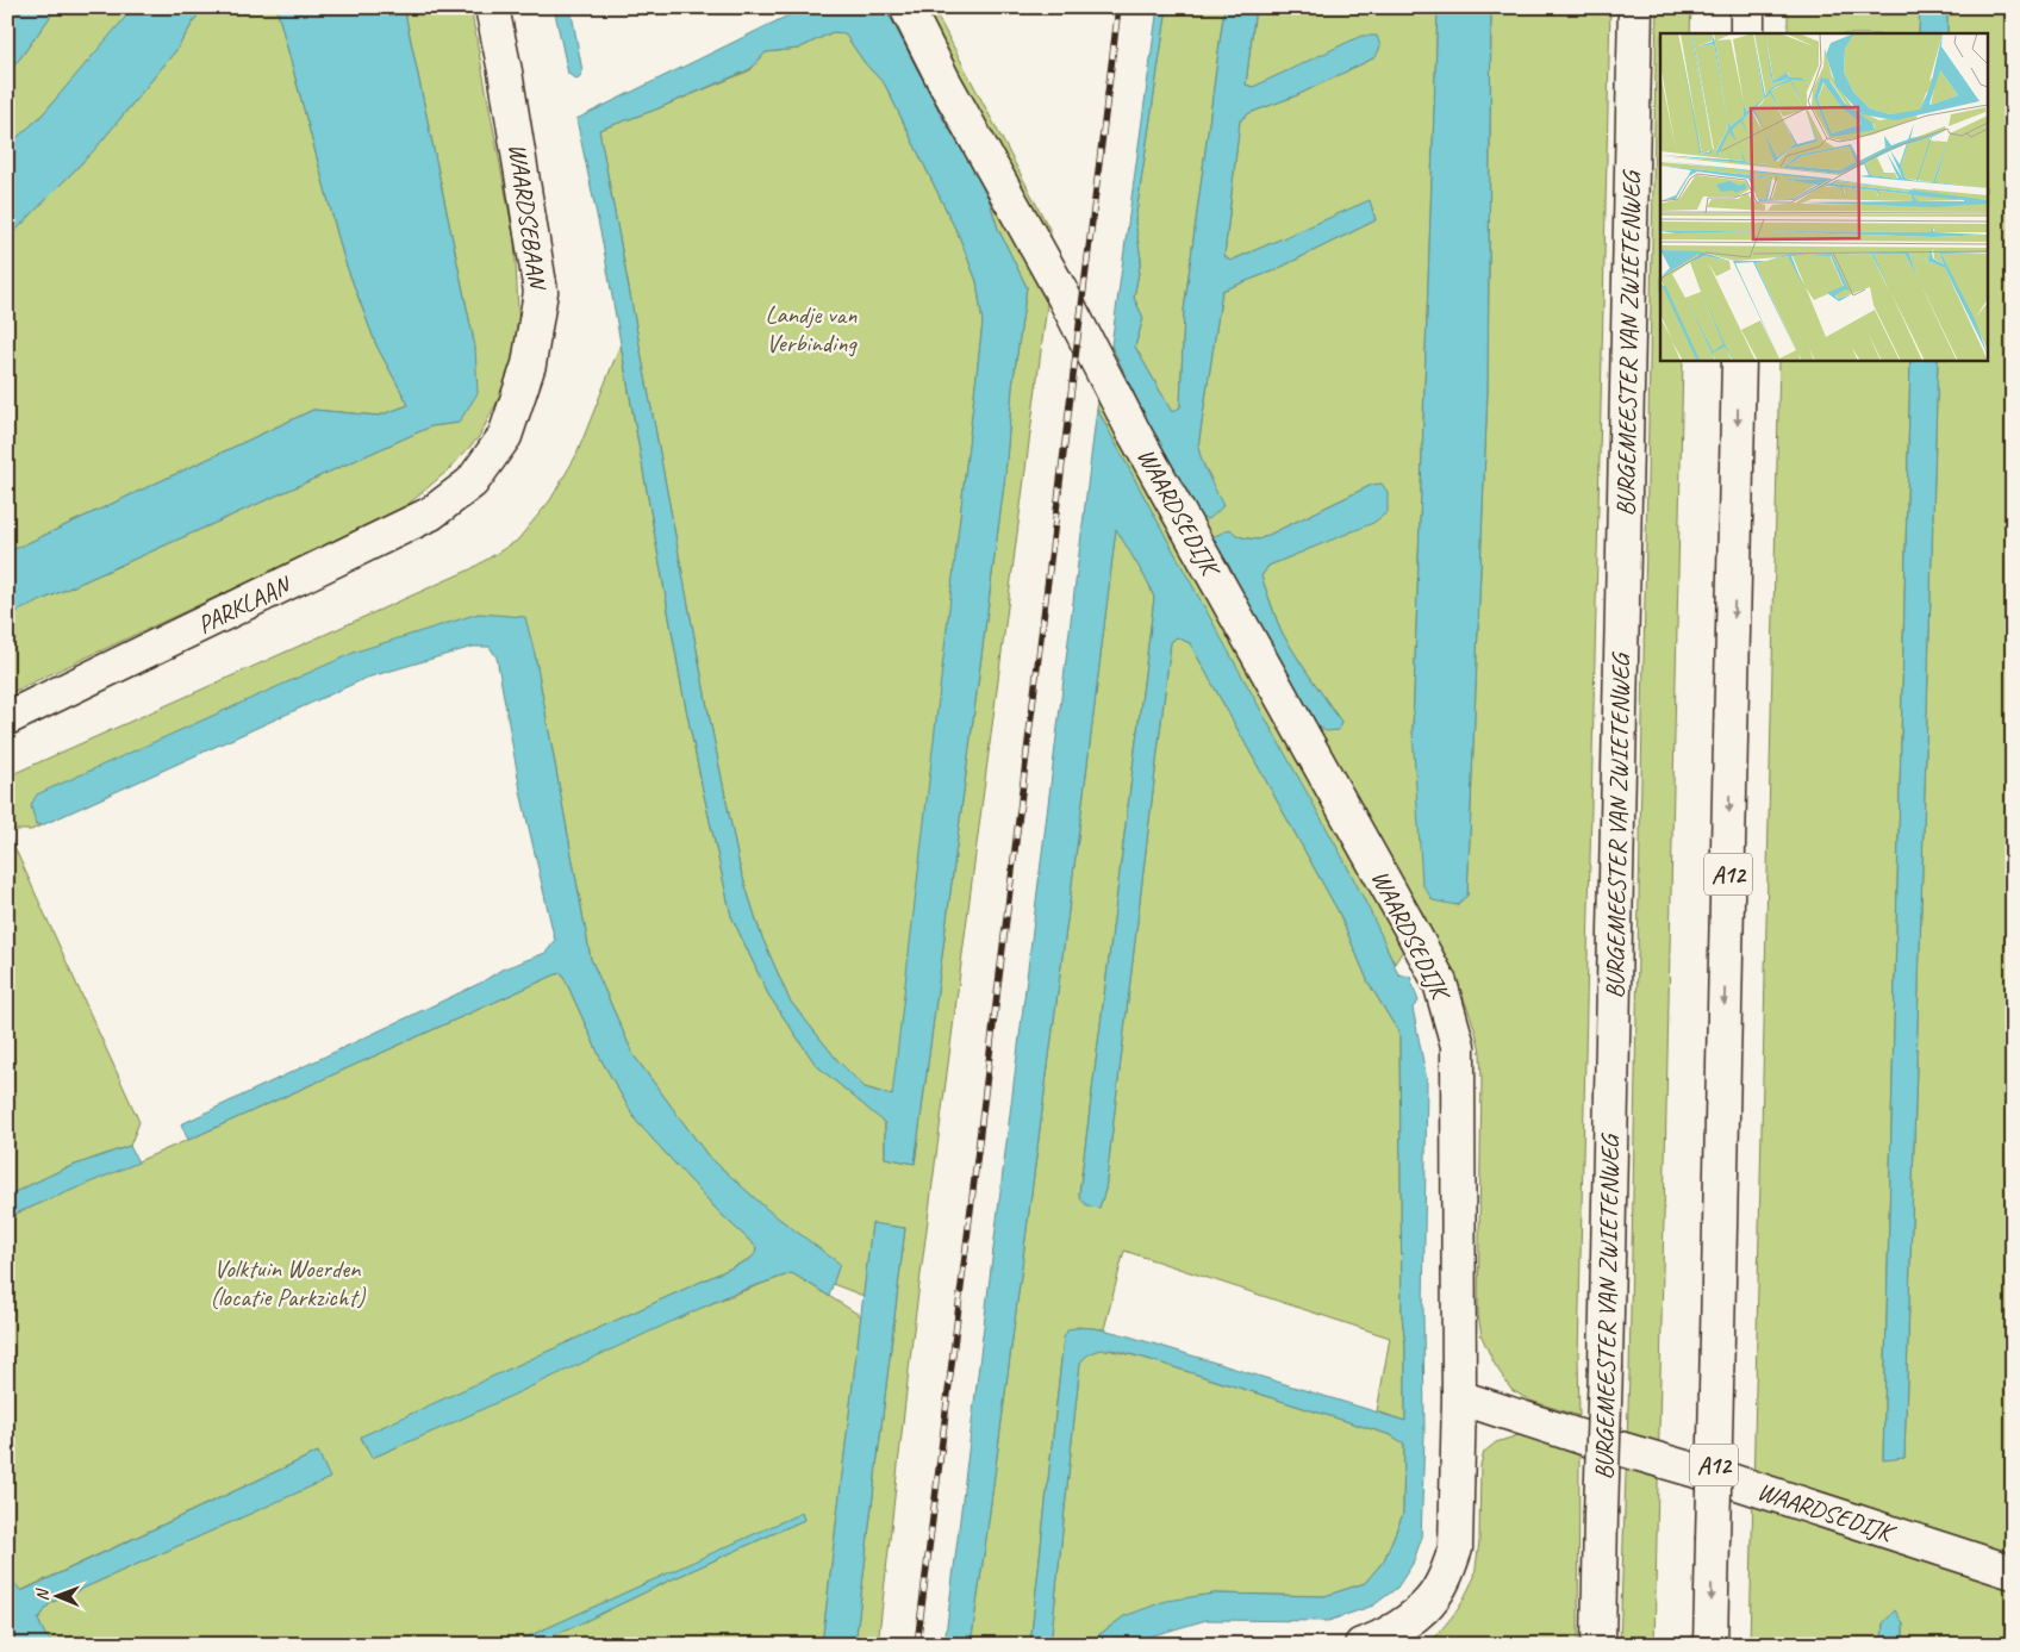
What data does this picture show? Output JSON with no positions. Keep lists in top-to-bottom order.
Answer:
{
  "streets": {
    "main road": [
      "WAARDSEBAAN",
      "BURGEMEESTER VAN ZWIETENWEG",
      "WAARDSEDIJK",
      "PARKLAAN",
      "A12"
    ]
  },
  "crossings": [
    ["WAARDSEBAAN", "PARKLAAN"]
  ],
  "parks": ["Landje van Verbinding", "Volktuin Woerden (locatie Parkzicht)"],
  "north": "left"
}
